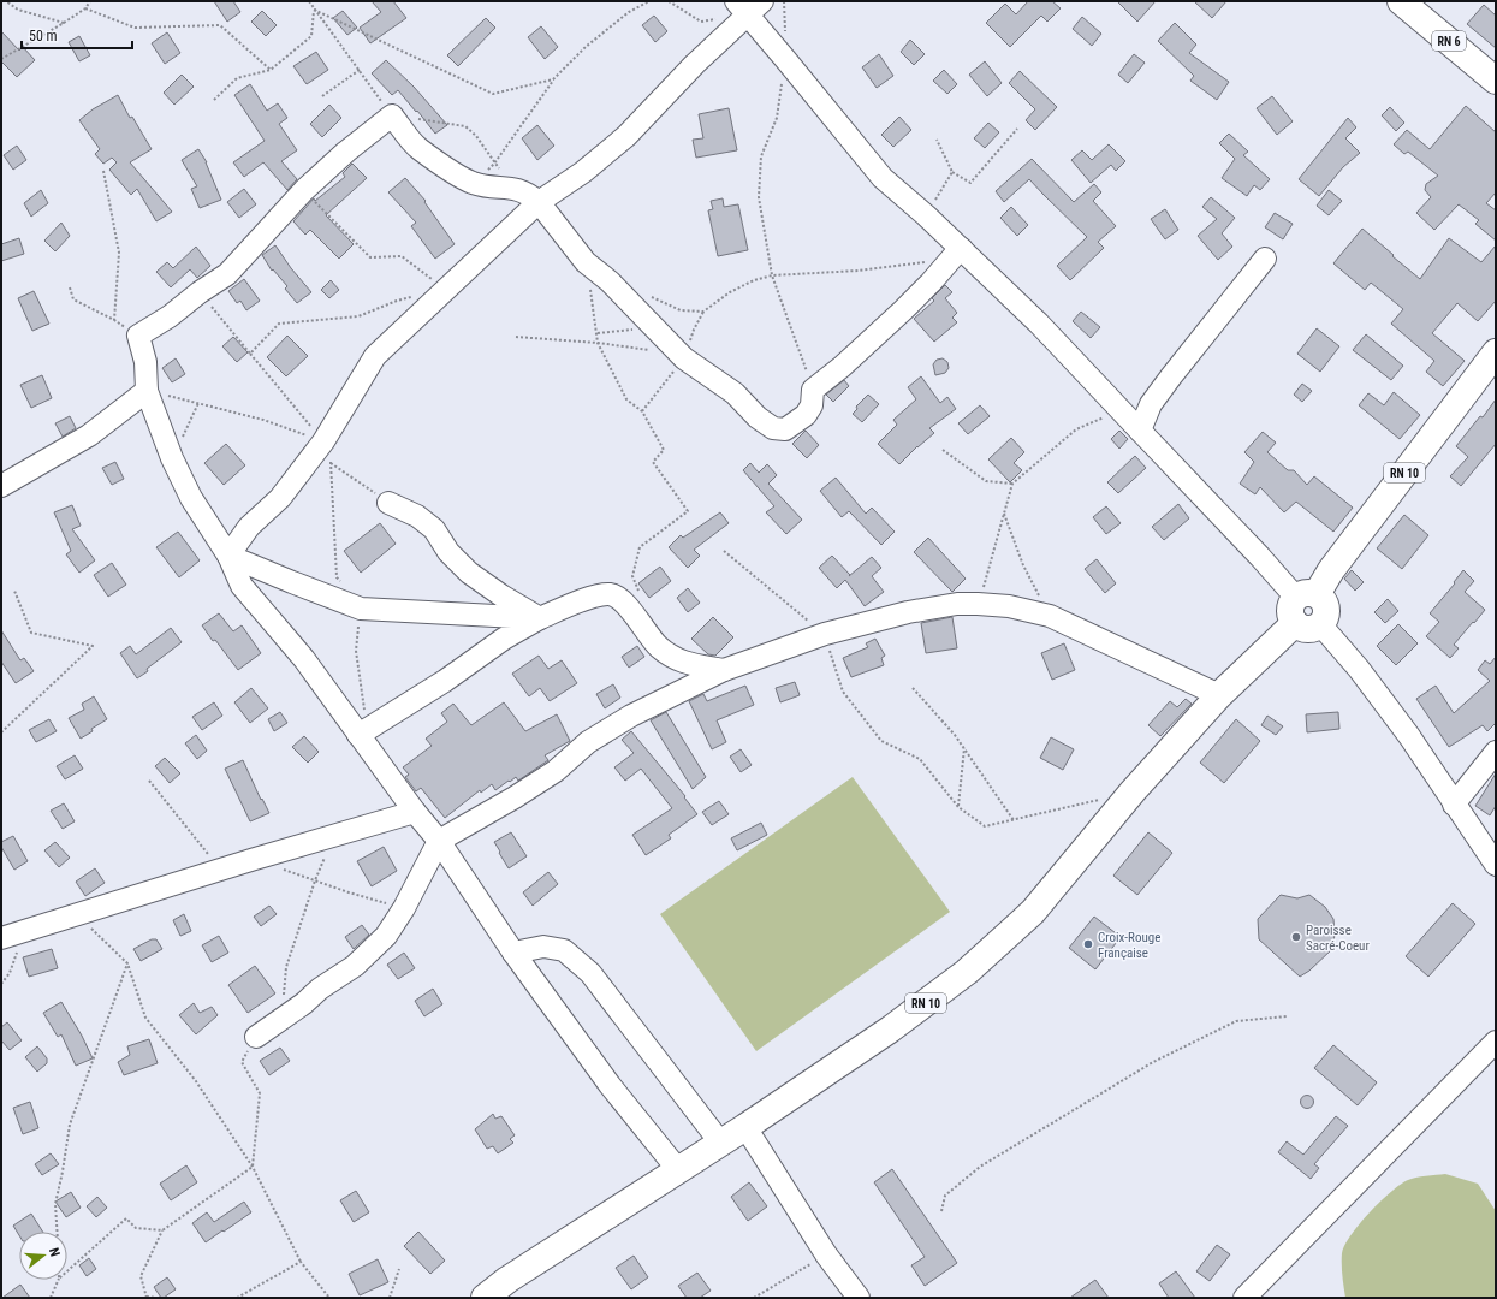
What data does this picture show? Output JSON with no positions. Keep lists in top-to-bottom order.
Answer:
{
  "streets": {
    "main road": ["RN 6", "RN 10"]
  },
  "places": ["Paroisse Sacré-Coeur", "Croix-Rouge Française"],
  "scale_bar": "50 m",
  "north": "right"
}
